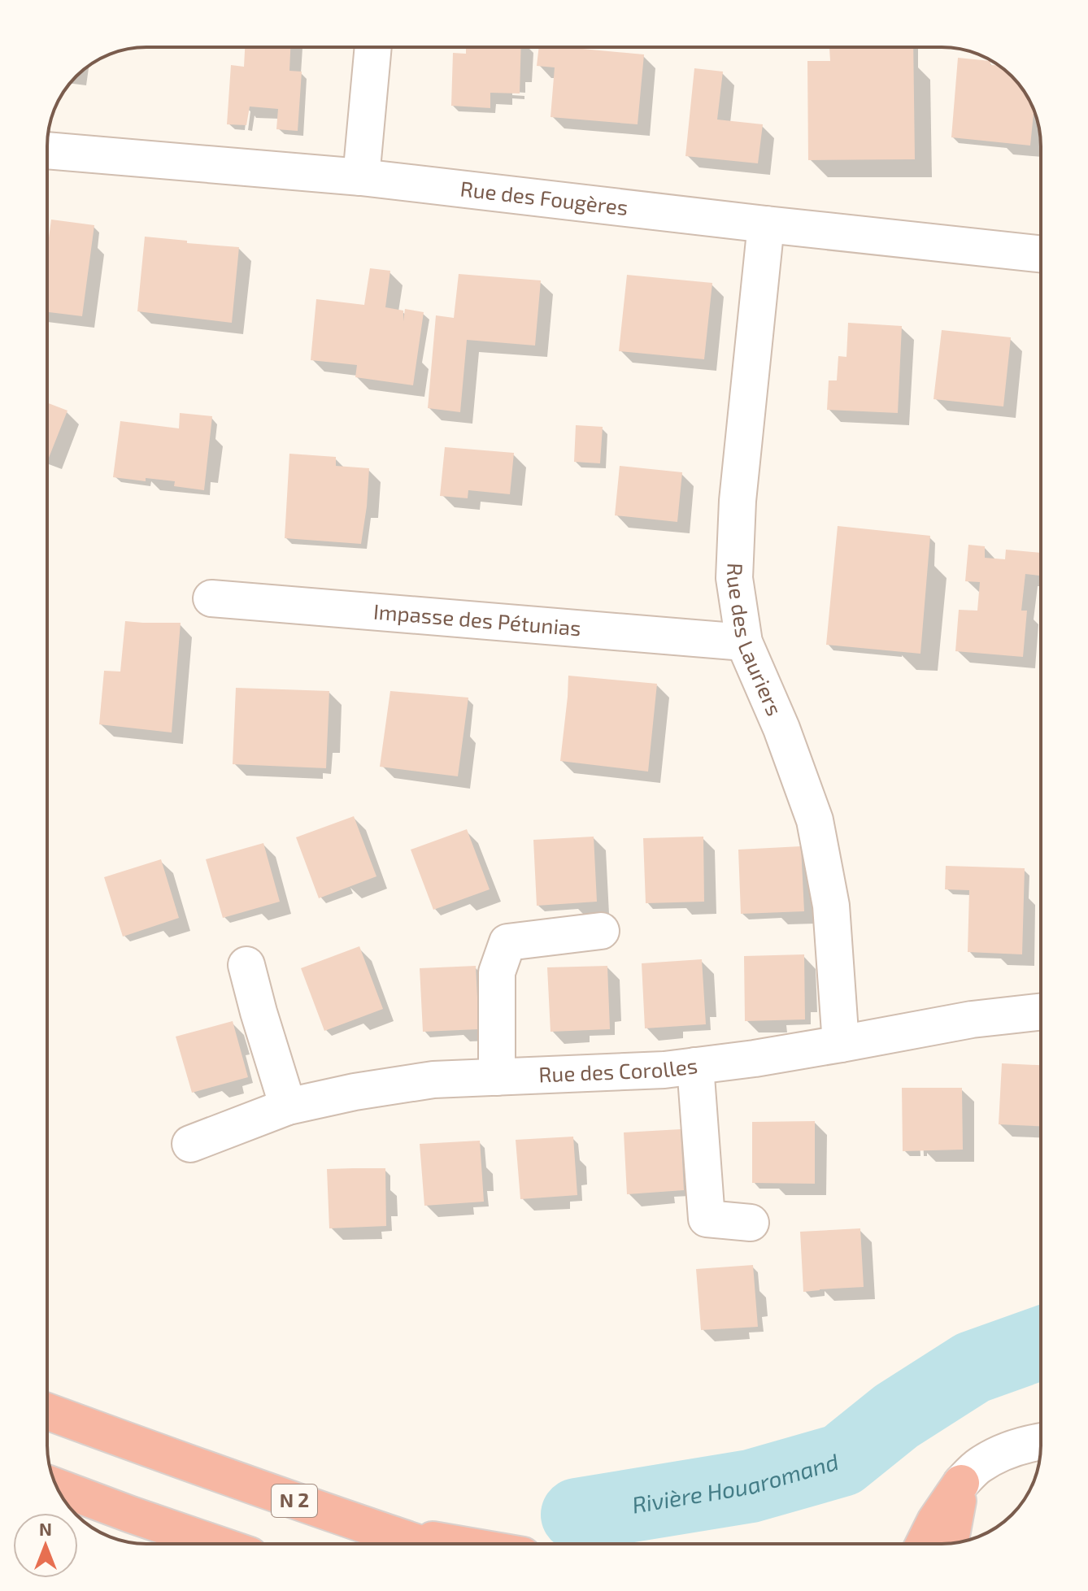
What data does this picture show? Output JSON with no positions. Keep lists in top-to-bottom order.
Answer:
{
  "streets": {
    "highway": ["N 2"],
    "street": [
      "Rue des Fougères",
      "Impasse des Pétunias",
      "Rue des Lauriers",
      "Rue des Corolles"
    ]
  },
  "crossings": [
    ["Rue des Fougères", "Rue des Lauriers"],
    ["Impasse des Pétunias", "Rue des Lauriers"],
    ["Rue des Lauriers", "Rue des Corolles"]
  ],
  "water": ["Rivière Houaromand"],
  "north": "top"
}
